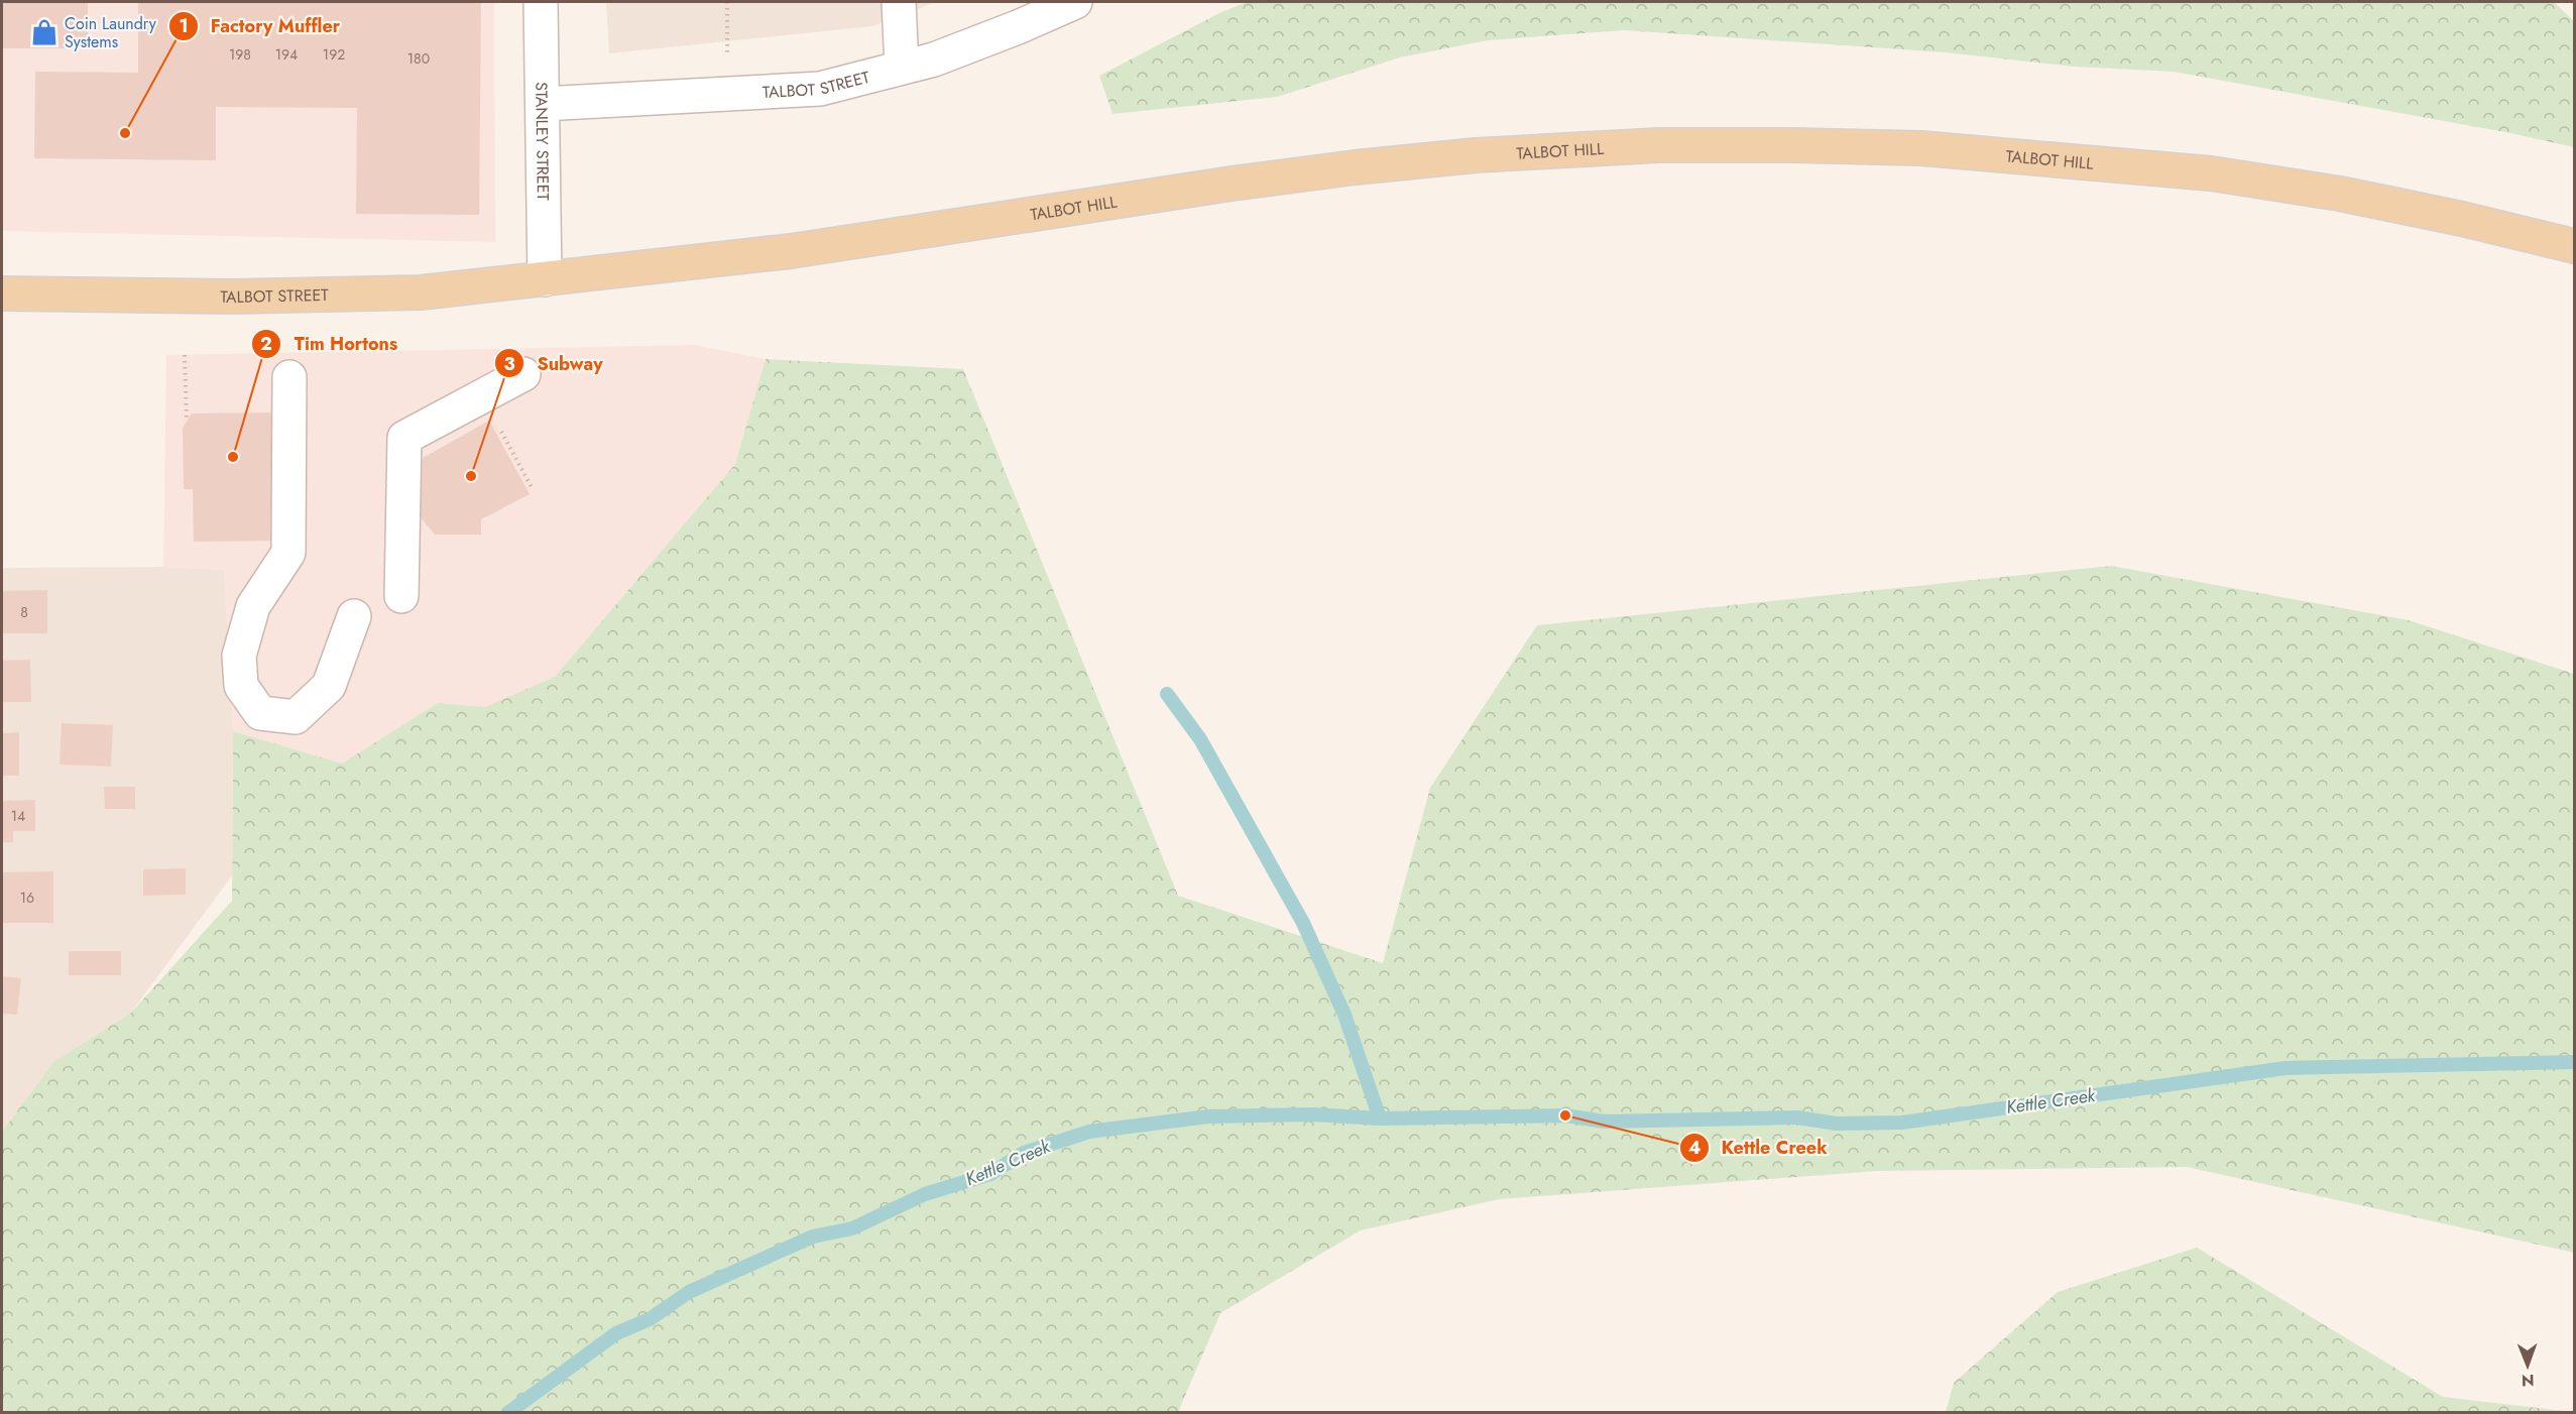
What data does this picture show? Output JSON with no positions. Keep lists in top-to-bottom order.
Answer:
{
  "streets": {
    "main road": ["TALBOT STREET", "TALBOT HILL"],
    "street": ["STANLEY STREET"]
  },
  "crossings": [
    ["TALBOT STREET", "STANLEY STREET"],
    ["TALBOT STREET", "TALBOT HILL"],
    ["STANLEY STREET", "TALBOT HILL"]
  ],
  "water": ["Kettle Creek"],
  "places": {
    "shop": ["Coin Laundry Systems"],
    "other": [
      "Factory Muffler",
      "Tim Hortons",
      "Subway",
      "Kettle Creek"
    ]
  },
  "house_numbers": [
    "198",
    "194",
    "192",
    "180",
    "8",
    "14",
    "16"
  ],
  "north": "bottom"
}
